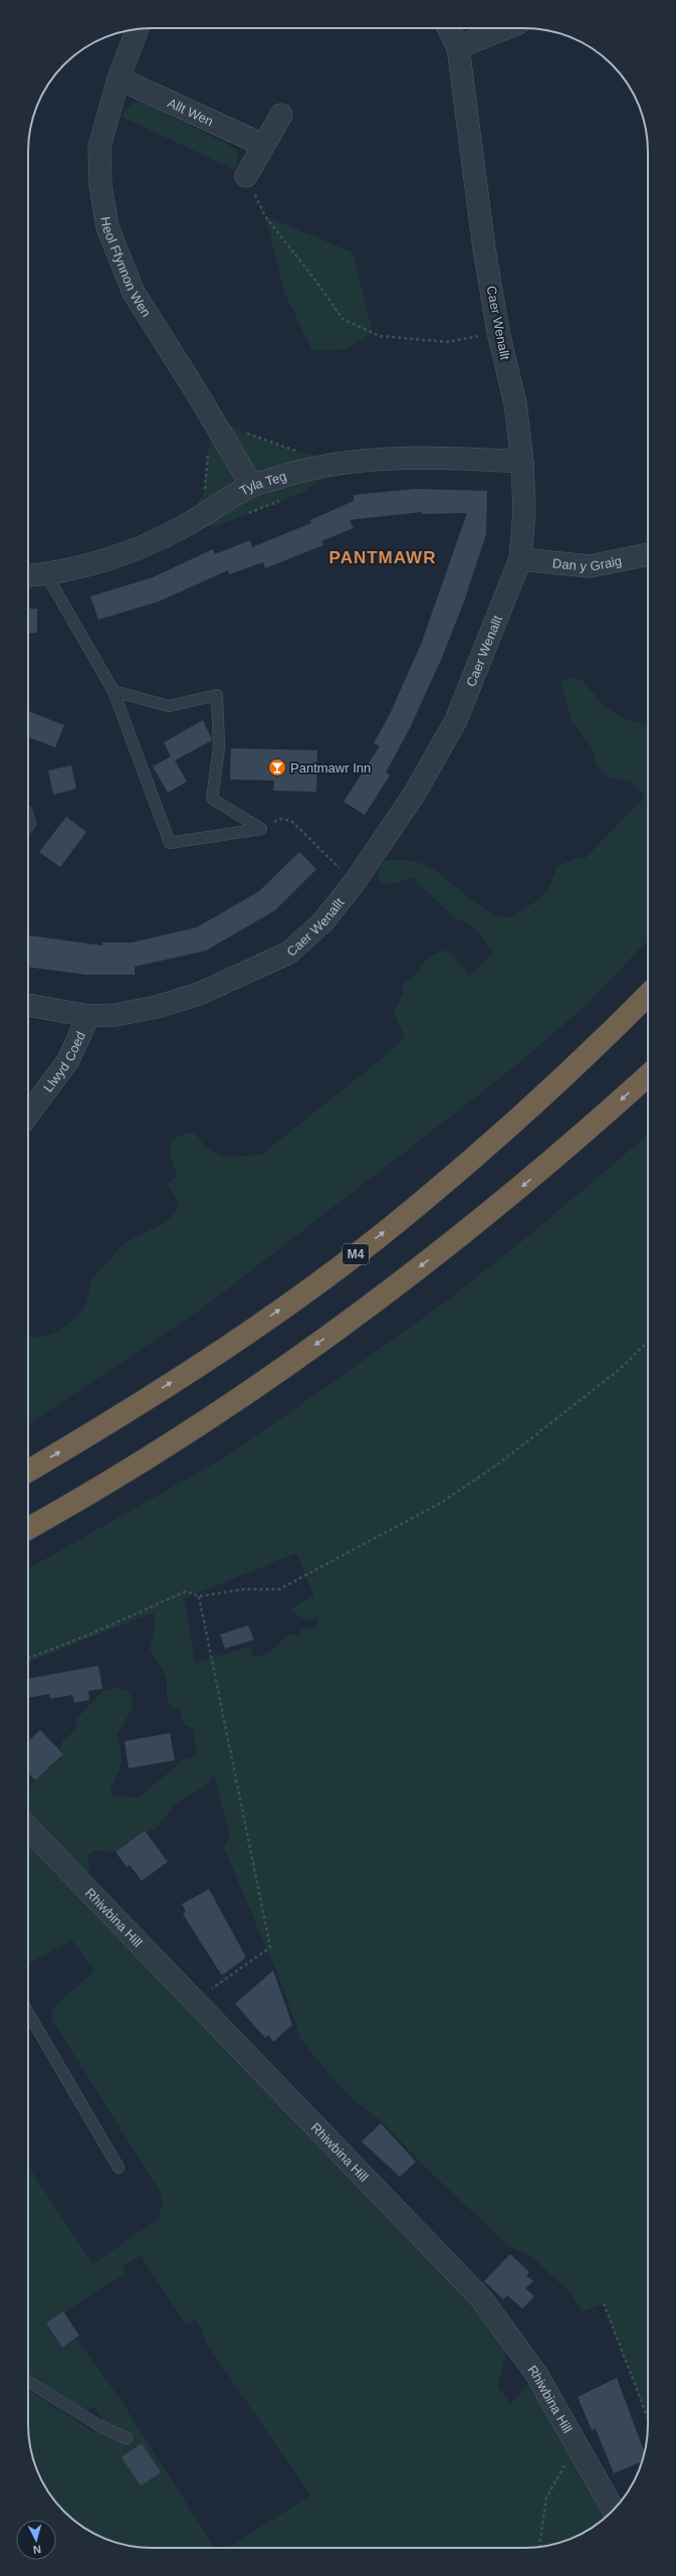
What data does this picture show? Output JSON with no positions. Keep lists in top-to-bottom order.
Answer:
{
  "streets": {
    "highway": ["M4"],
    "street": [
      "Allt Wen",
      "Heol Ffynnon Wen",
      "Caer Wenallt",
      "Tyla Teg",
      "Dan y Graig",
      "Llwyd Coed",
      "Rhiwbina Hill"
    ]
  },
  "crossings": [
    ["Allt Wen", "Heol Ffynnon Wen"],
    ["Heol Ffynnon Wen", "Tyla Teg"],
    ["Caer Wenallt", "Tyla Teg"],
    ["Caer Wenallt", "Dan y Graig"],
    ["Caer Wenallt", "Llwyd Coed"]
  ],
  "districts": ["PANTMAWR"],
  "places": {
    "bar": ["Pantmawr Inn"]
  },
  "north": "bottom"
}
